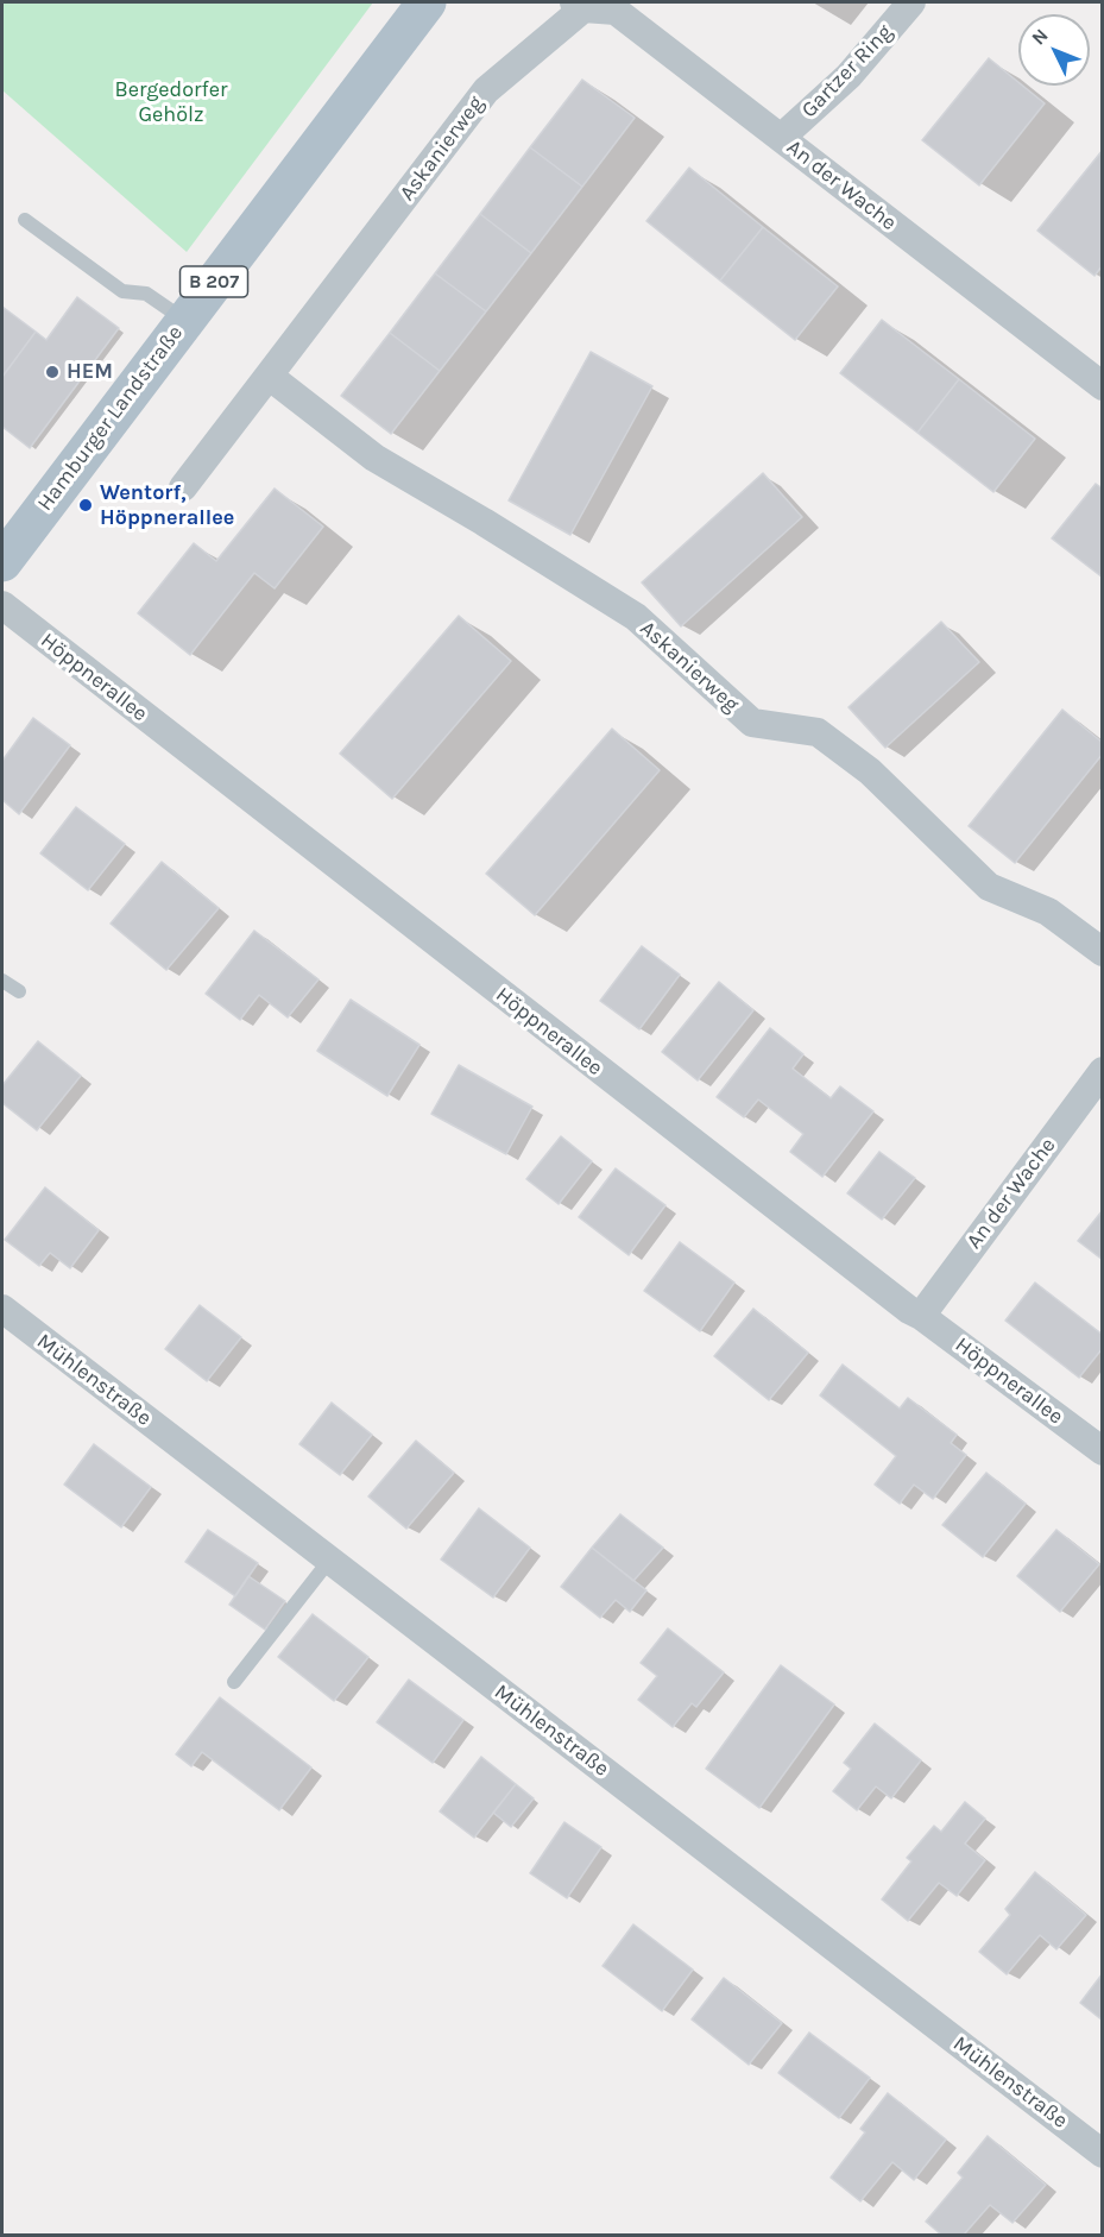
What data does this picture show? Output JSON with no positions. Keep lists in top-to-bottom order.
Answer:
{
  "streets": {
    "main road": ["B 207", "Hamburger Landstraße"],
    "street": [
      "Gartzer Ring",
      "Askanierweg",
      "An der Wache",
      "Höppnerallee",
      "Mühlenstraße"
    ]
  },
  "crossings": [
    ["Gartzer Ring", "An der Wache"],
    ["Askanierweg", "An der Wache"],
    ["An der Wache", "Höppnerallee"]
  ],
  "parks": ["Bergedorfer Gehölz"],
  "places": ["HEM", "Wentorf, Höppnerallee"],
  "north": "top left"
}
